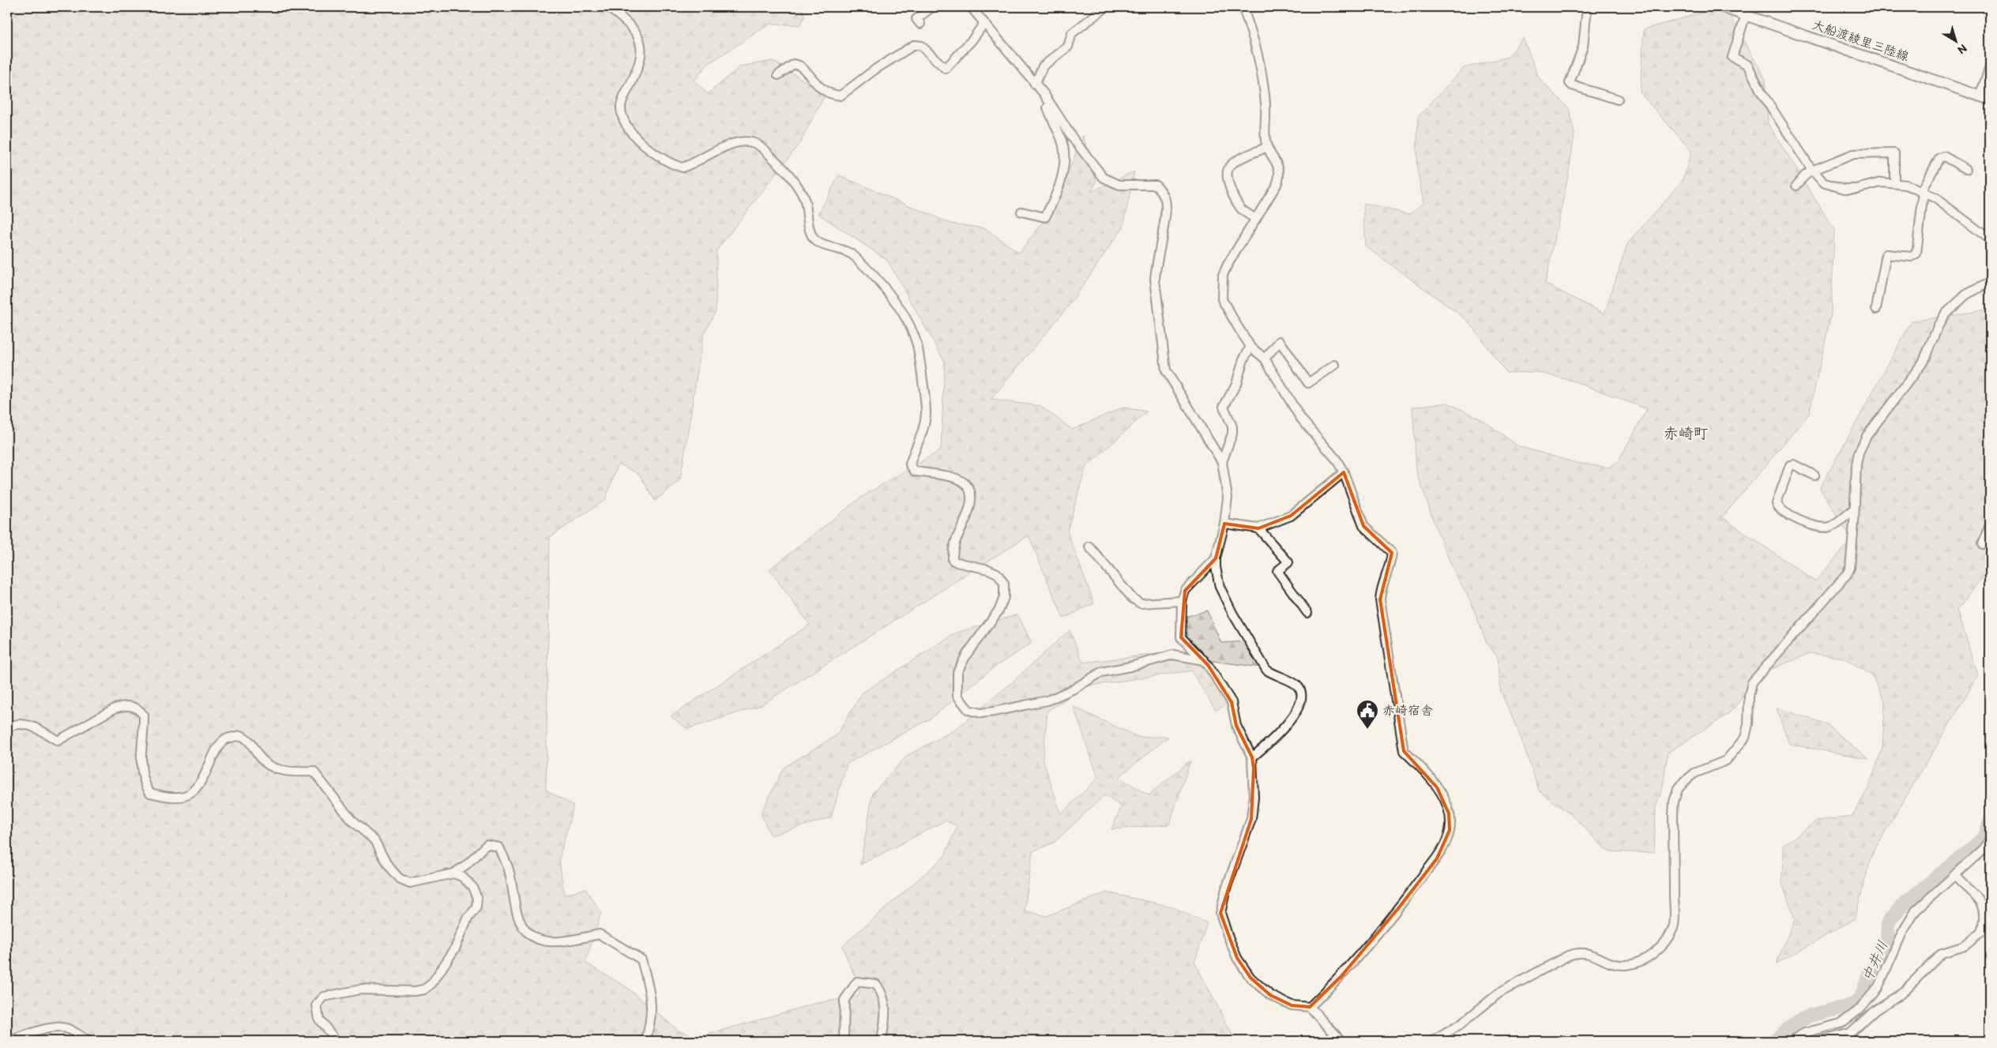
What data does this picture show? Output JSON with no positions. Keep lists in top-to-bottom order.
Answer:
{
  "streets": {
    "main road": ["大船渡綾里三陸線"]
  },
  "districts": ["赤崎町"],
  "water": ["中井川"],
  "places": {
    "public building": ["赤崎宿舎"]
  },
  "north": "bottom right"
}
